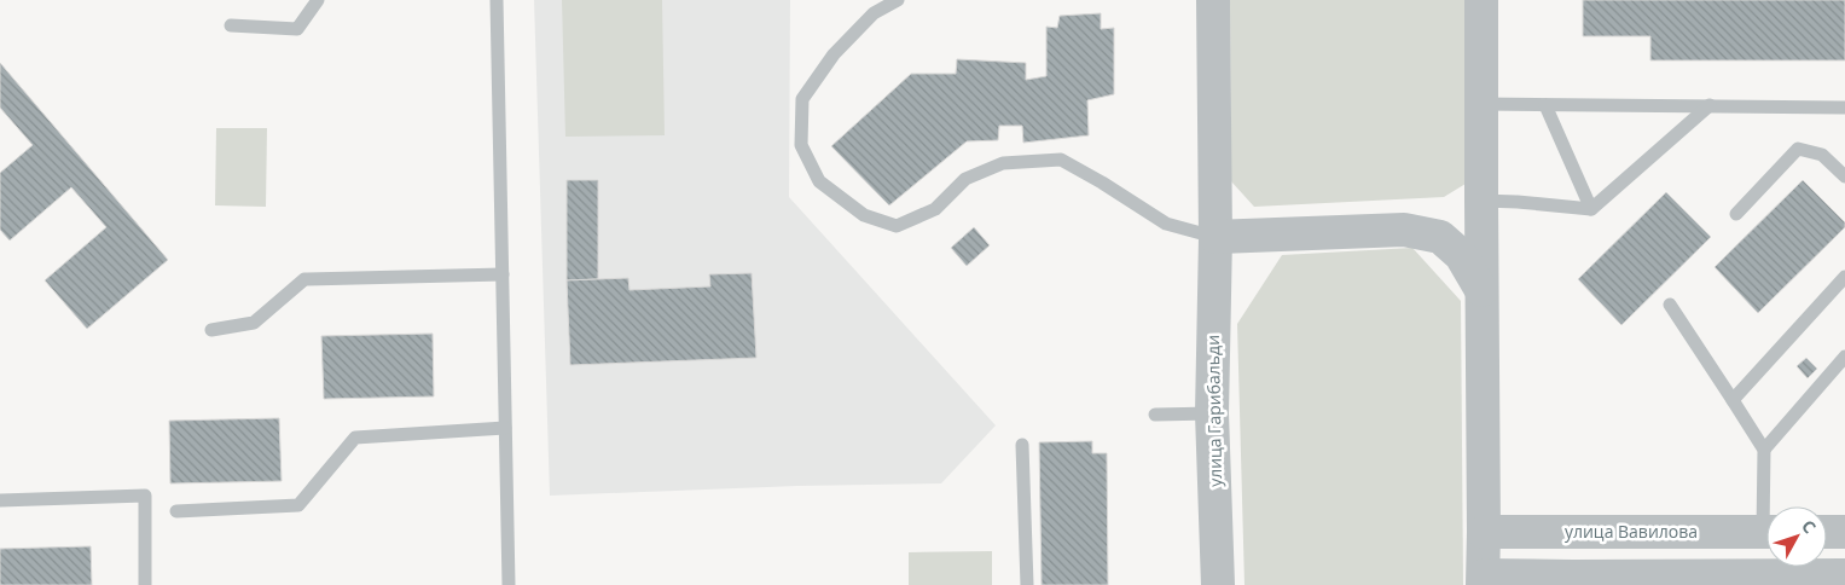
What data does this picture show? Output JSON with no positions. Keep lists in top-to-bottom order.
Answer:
{
  "streets": {
    "street": ["улица Гарибальди", "улица Вавилова"]
  },
  "north": "top right"
}
